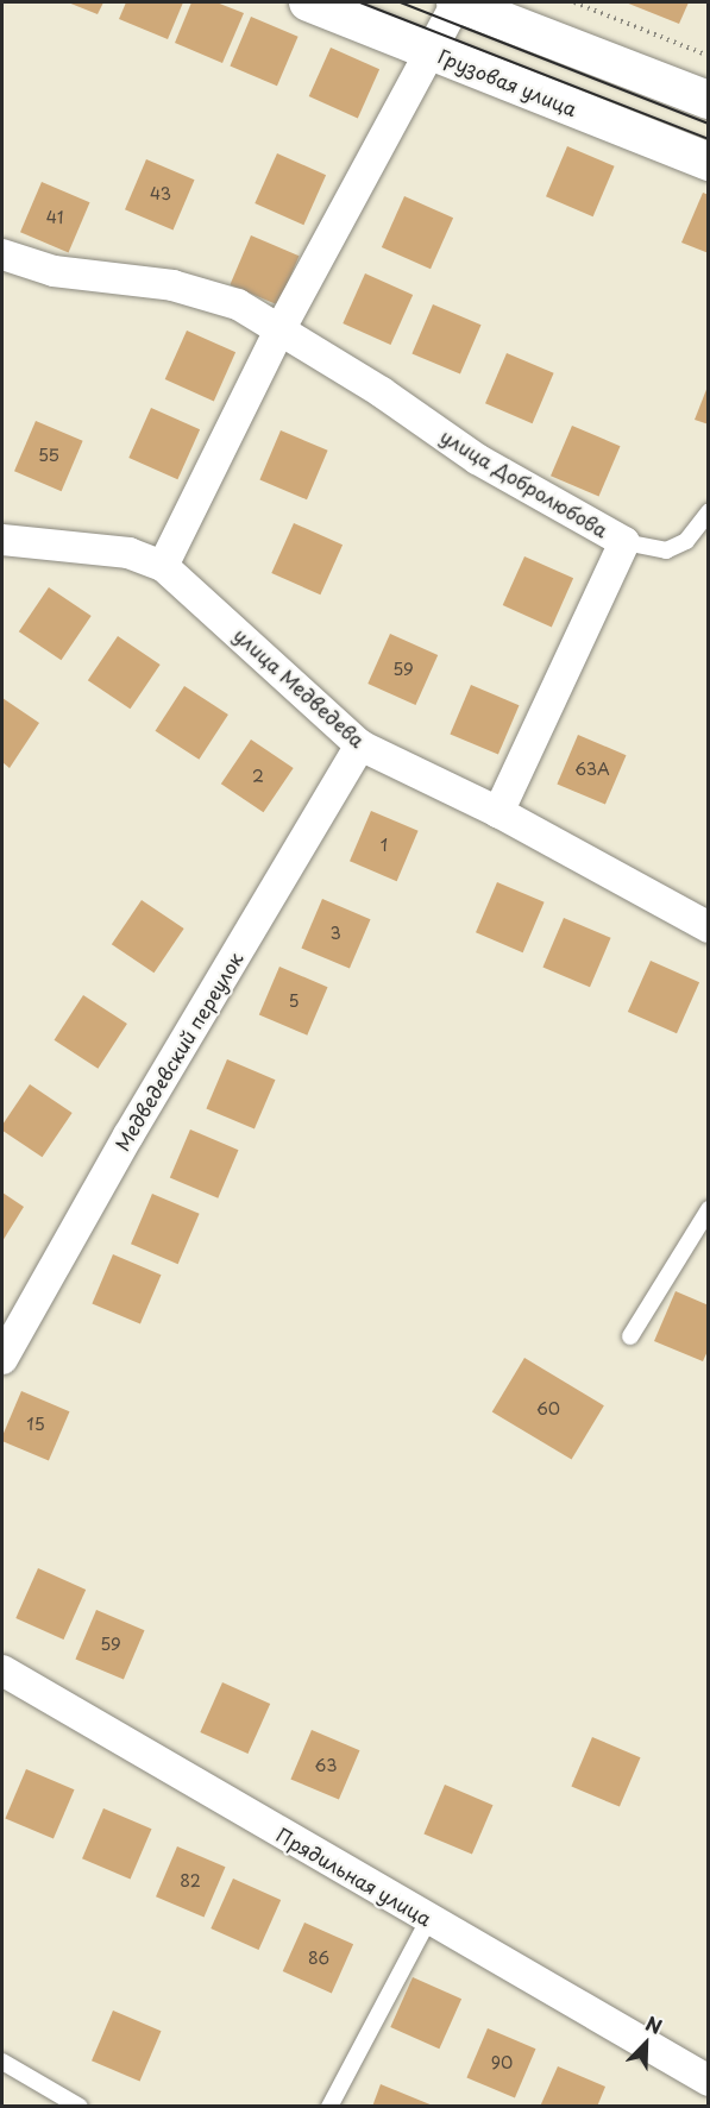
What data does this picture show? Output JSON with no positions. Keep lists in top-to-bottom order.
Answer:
{
  "streets": {
    "street": [
      "Грузовая улица",
      "улица Добролюбова",
      "улица Медведева",
      "Медведевский переулок",
      "Прядильная улица"
    ]
  },
  "crossings": [
    ["улица Добролюбова", "улица Медведева"],
    ["улица Медведева", "Медведевский переулок"]
  ],
  "house_numbers": [
    "43",
    "41",
    "55",
    "59",
    "63А",
    "2",
    "1",
    "3",
    "5",
    "60",
    "15",
    "59",
    "63",
    "82",
    "86",
    "90"
  ],
  "north": "top right"
}
